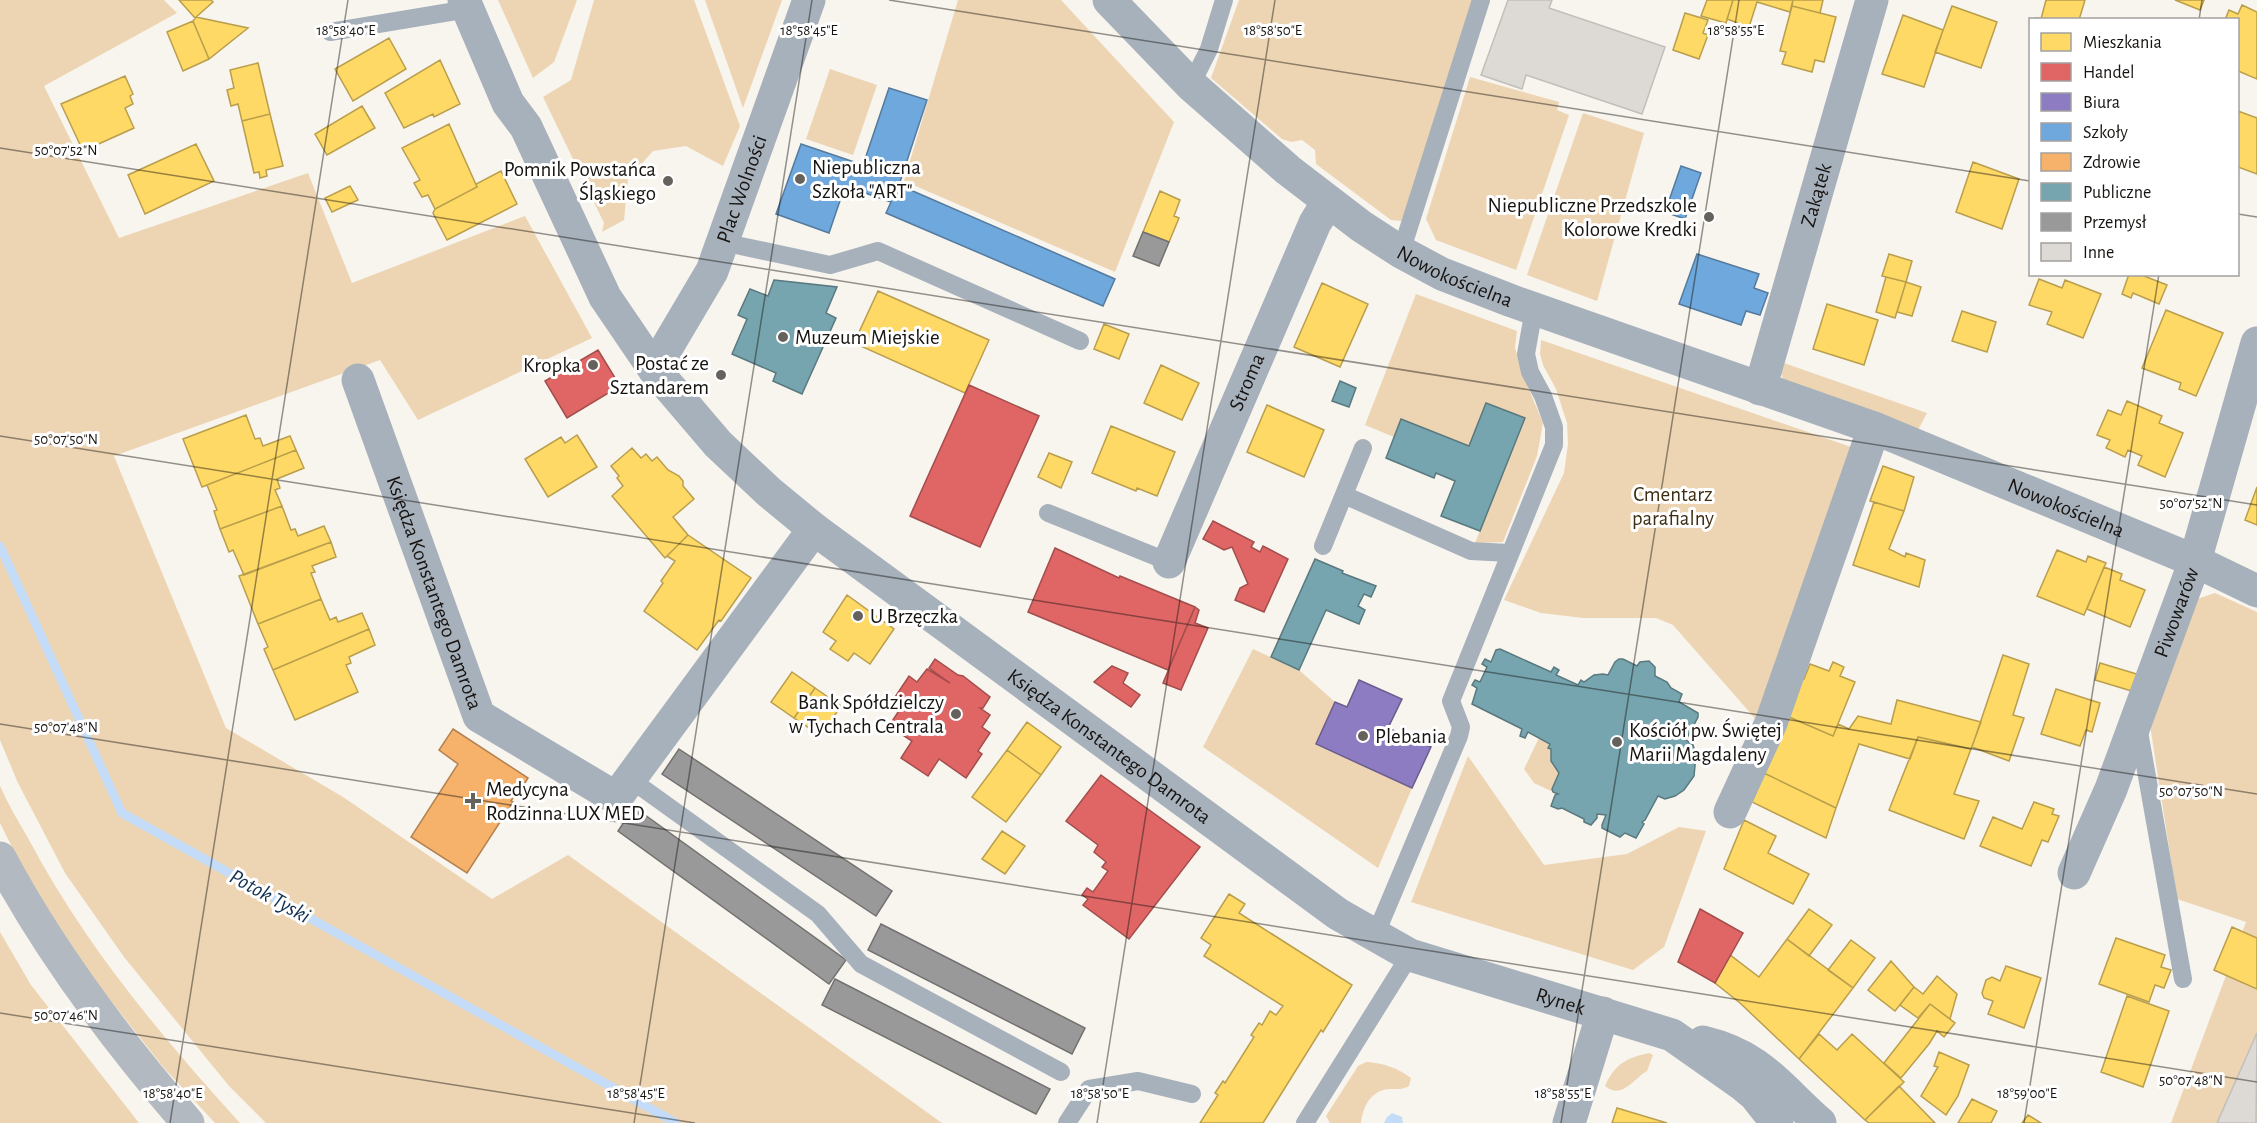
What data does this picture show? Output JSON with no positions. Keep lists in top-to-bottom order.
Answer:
{
  "streets": {
    "street": [
      "Plac Wolności",
      "Zakątek",
      "Nowokościelna",
      "Stroma",
      "Księdza Konstantego Damrota",
      "Piwowarów",
      "Rynek"
    ]
  },
  "crossings": [
    ["Plac Wolności", "Księdza Konstantego Damrota"],
    ["Zakątek", "Nowokościelna"],
    ["Nowokościelna", "Stroma"],
    ["Nowokościelna", "Piwowarów"],
    ["Księdza Konstantego Damrota", "Rynek"]
  ],
  "water": ["Potok Tyski"],
  "parks": ["Cmentarz parafialny"],
  "places": {
    "other": [
      "Niepubliczna Szkoła \"ART\"",
      "Pomnik Powstańca Śląskiego",
      "Niepubliczne Przedszkole Kolorowe Kredki",
      "Muzeum Miejskie",
      "Kropka",
      "Postać ze Sztandarem",
      "U Brzęczka",
      "Bank Spółdzielczy w Tychach Centrala",
      "Plebania",
      "Kościół pw. Świętej Marii Magdaleny"
    ],
    "health": ["Medycyna Rodzinna LUX MED"]
  },
  "legend": [
    "Mieszkania",
    "Handel",
    "Biura",
    "Szkoły",
    "Zdrowie",
    "Publiczne",
    "Przemysł",
    "Inne"
  ],
  "coordinates": [
    "18°58'40\"E",
    "18°58'45\"E",
    "18°58'50\"E",
    "18°58'55\"E",
    "50°07'52\"N",
    "50°07'50\"N",
    "50°07'48\"N",
    "50°07'46\"N",
    "18°59'00\"E"
  ]
}
